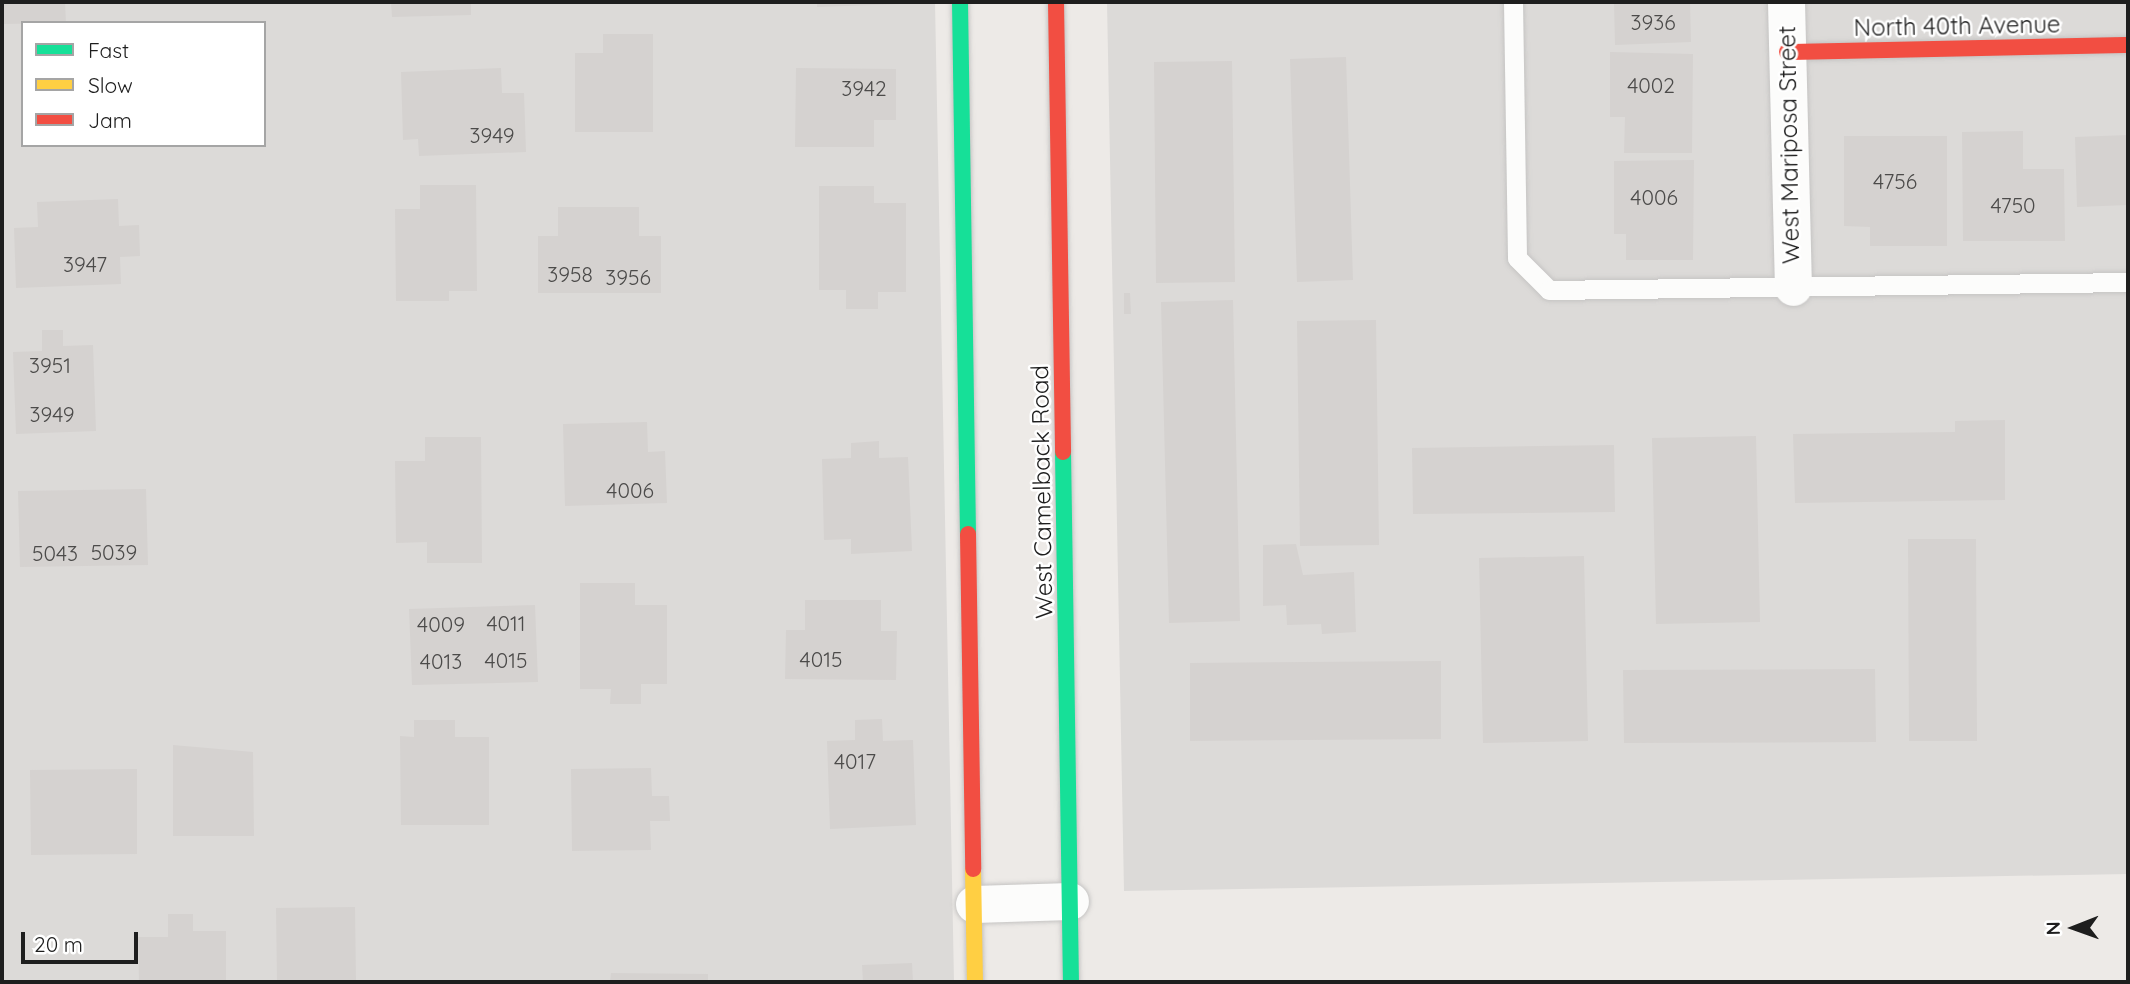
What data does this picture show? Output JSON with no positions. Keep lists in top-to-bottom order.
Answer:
{
  "streets": {
    "street": ["North 40th Avenue", "West Mariposa Street", "West Camelback Road"]
  },
  "crossings": [
    ["North 40th Avenue", "West Mariposa Street"]
  ],
  "house_numbers": [
    "3936",
    "4002",
    "3942",
    "3949",
    "4756",
    "4006",
    "4750",
    "3947",
    "3958",
    "3956",
    "3951",
    "3949",
    "4006",
    "5039",
    "5043",
    "4011",
    "4009",
    "4015",
    "4015",
    "4013",
    "4017"
  ],
  "legend": ["Fast", "Slow", "Jam"],
  "scale_bar": "20 m",
  "north": "left"
}
